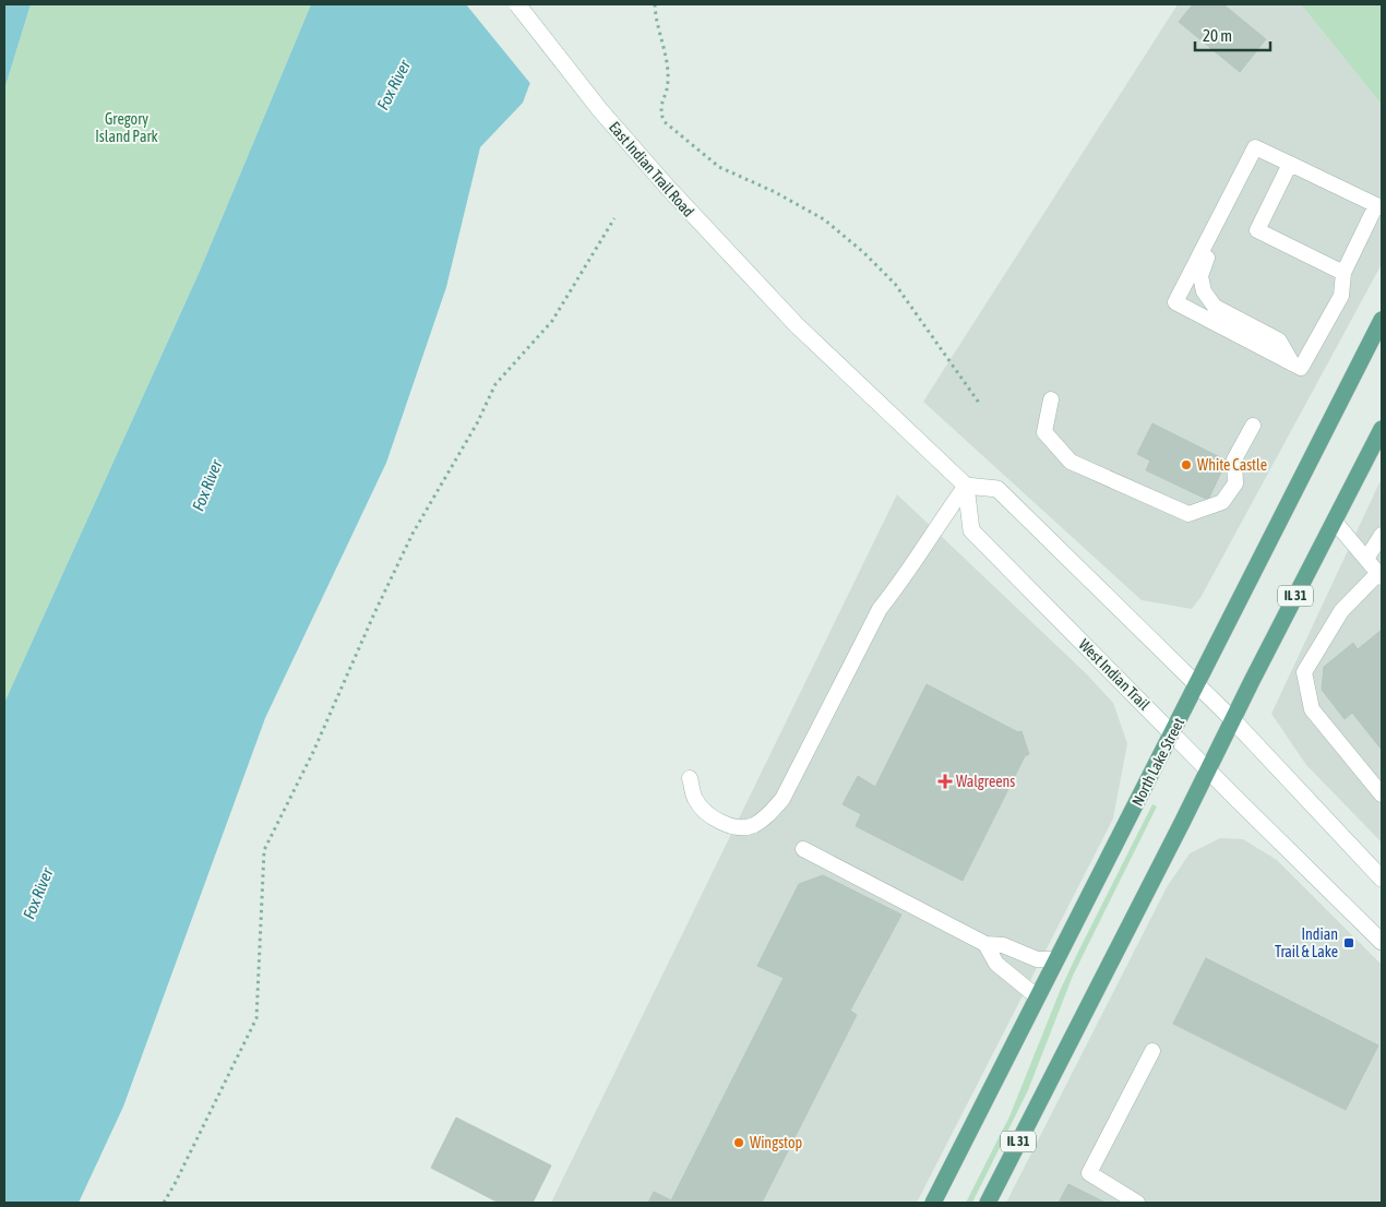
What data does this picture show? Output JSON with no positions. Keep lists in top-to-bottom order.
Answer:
{
  "streets": {
    "main road": [
      "East Indian Trail Road",
      "IL 31",
      "West Indian Trail",
      "North Lake Street"
    ]
  },
  "crossings": [
    ["East Indian Trail Road", "West Indian Trail"],
    ["IL 31", "West Indian Trail"],
    ["West Indian Trail", "North Lake Street"]
  ],
  "water": ["Fox River"],
  "parks": ["Gregory Island Park"],
  "places": {
    "other": ["White Castle", "Wingstop"],
    "health": ["Walgreens"],
    "transit": ["Indian Trail & Lake"]
  },
  "scale_bar": "20 m"
}
